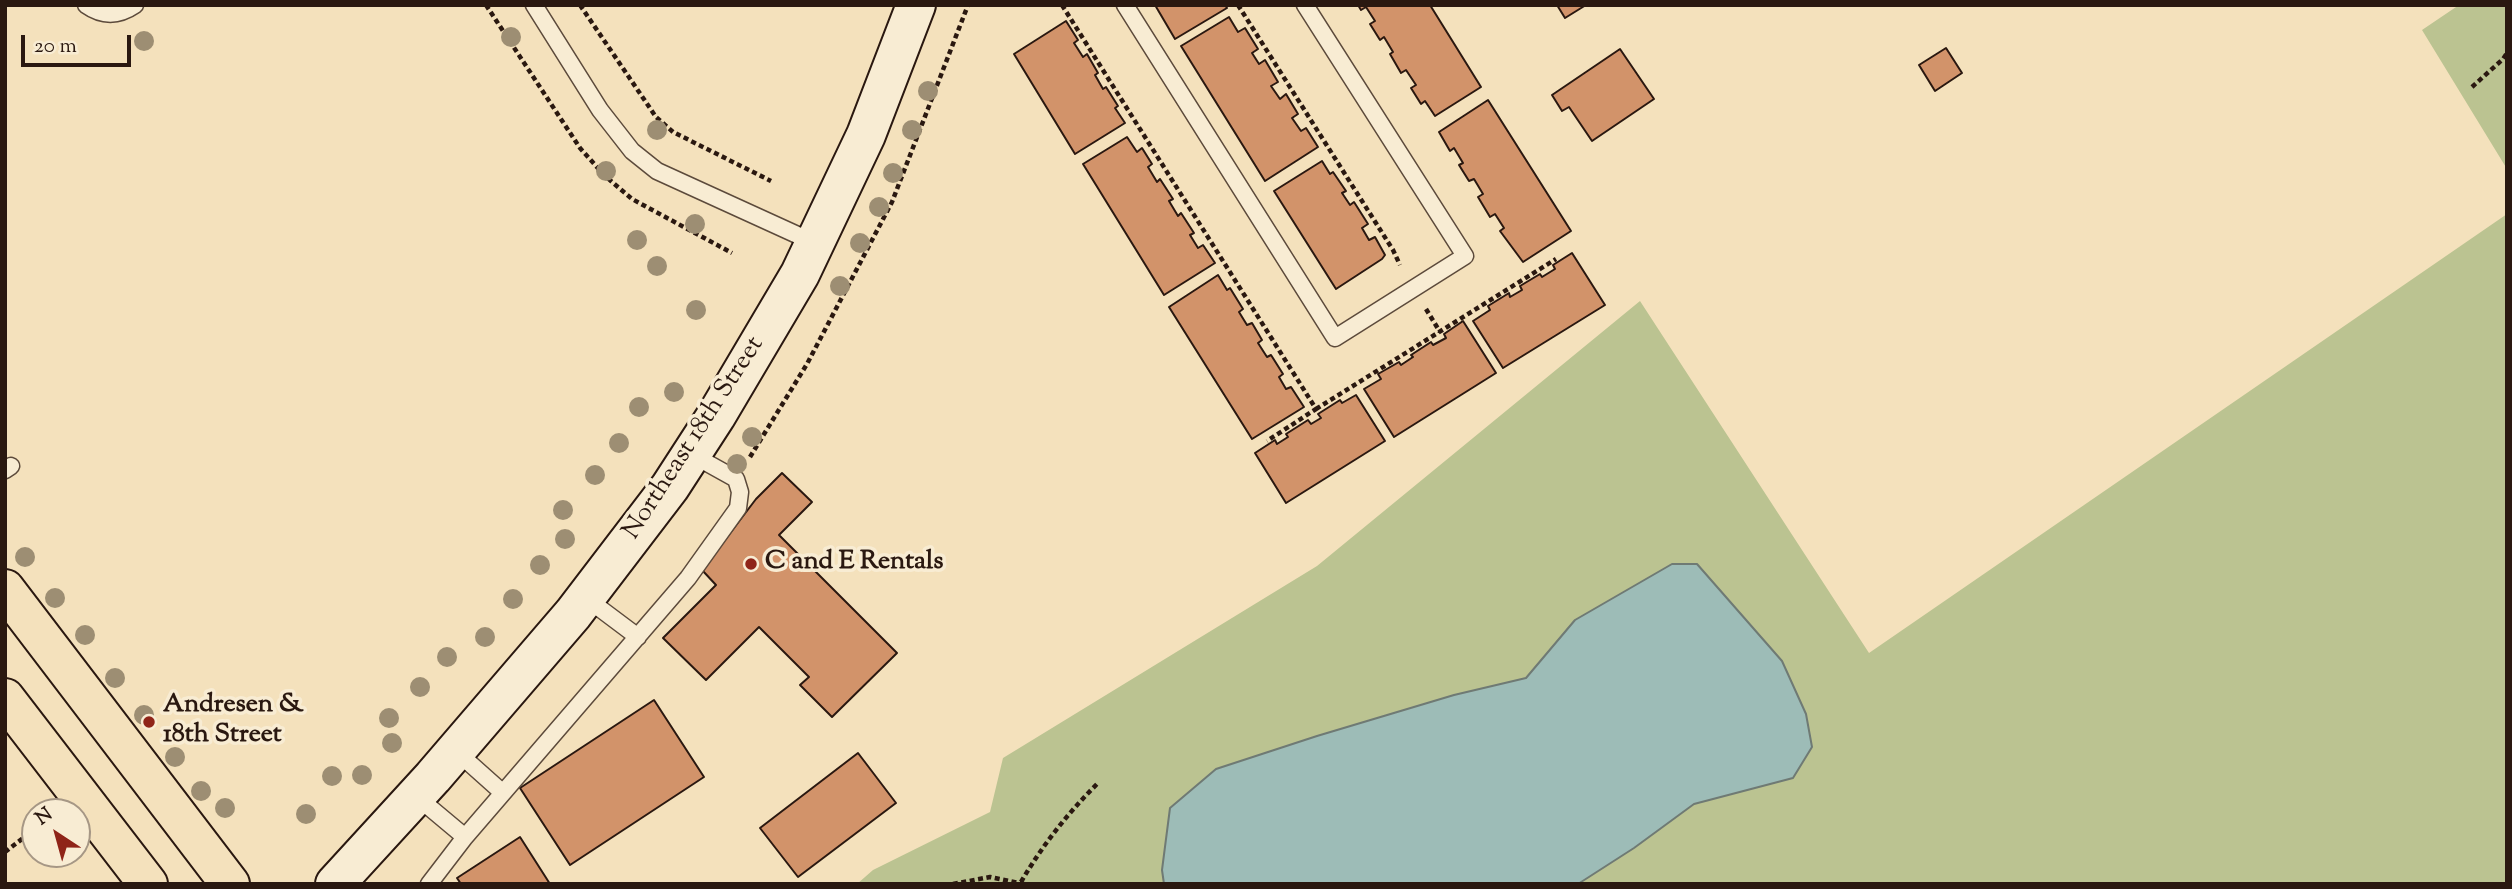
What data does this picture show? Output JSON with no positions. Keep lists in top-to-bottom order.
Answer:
{
  "streets": {
    "street": ["Northeast 18th Street"]
  },
  "places": ["C and E Rentals", "Andresen & 18th Street"],
  "scale_bar": "20 m",
  "north": "top left"
}
